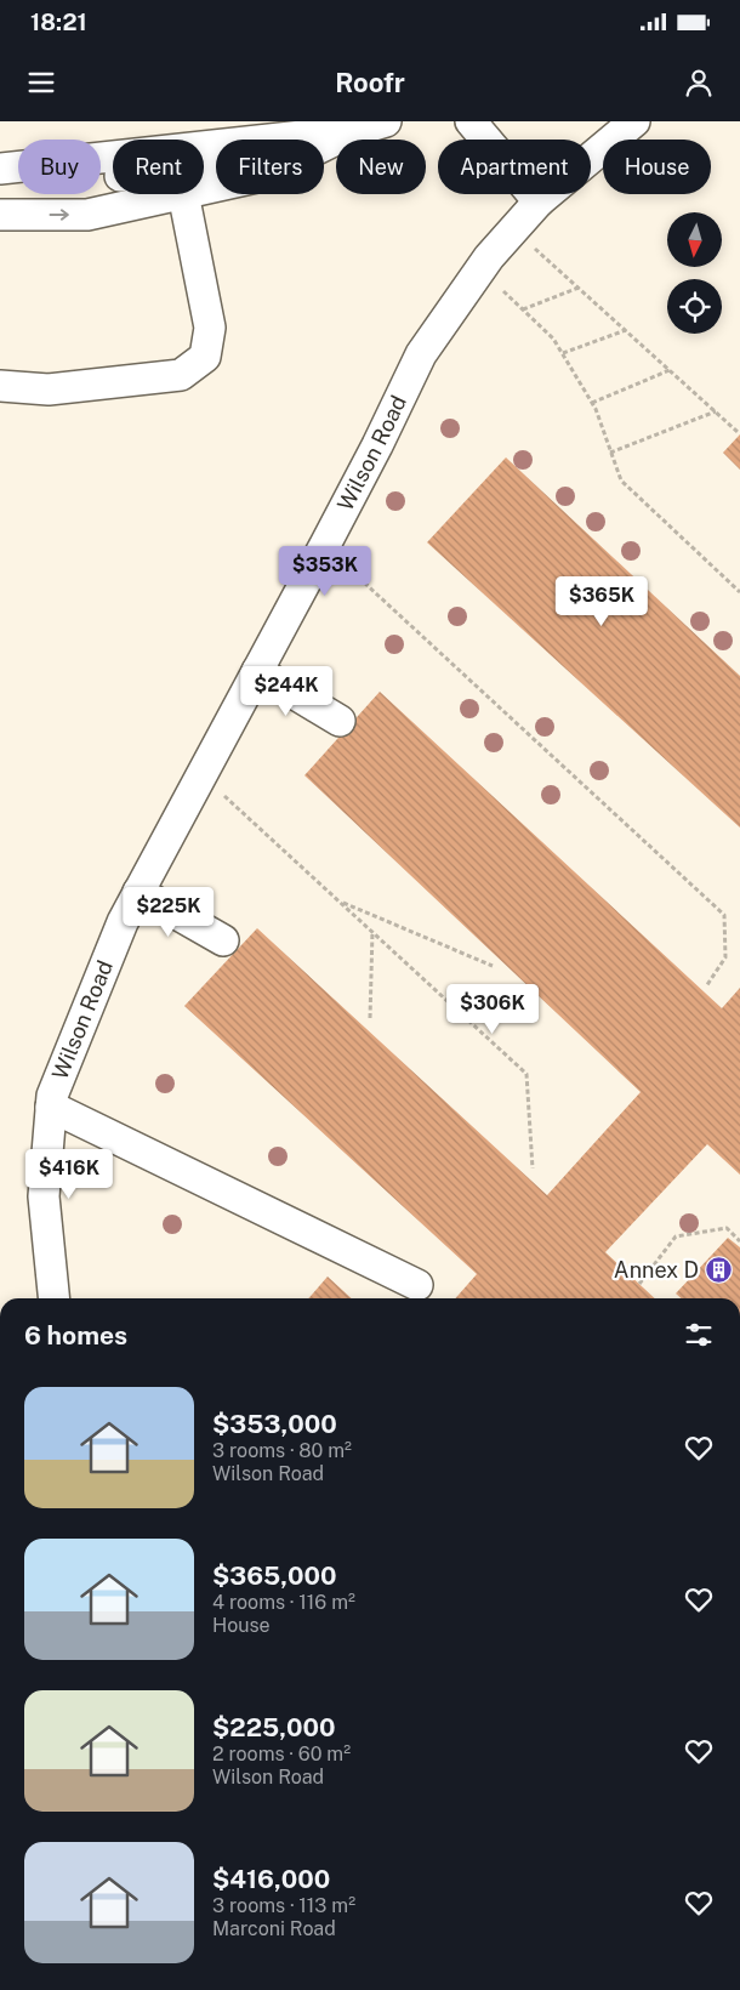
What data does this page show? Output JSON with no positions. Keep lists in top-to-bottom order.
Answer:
{
  "streets": {
    "street": ["Wilson Road"]
  },
  "places": {
    "building": ["Annex D"]
  },
  "north": "bottom",
  "page": {
    "status": "18:21",
    "header": "Roofr",
    "chip": [
      "Buy",
      "Rent",
      "Filters",
      "New",
      "Apartment",
      "House"
    ],
    "price": [
      "$353K",
      "$365K",
      "$244K",
      "$225K",
      "$306K",
      "$416K"
    ],
    "heading": "6 homes",
    "list": [
      {
        "name": "$353,000",
        "note": "3 rooms · 80 m² · Wilson Road"
      },
      {
        "name": "$365,000",
        "note": "4 rooms · 116 m² · House"
      },
      {
        "name": "$225,000",
        "note": "2 rooms · 60 m² · Wilson Road"
      },
      {
        "name": "$416,000",
        "note": "3 rooms · 113 m² · Marconi Road"
      }
    ]
  }
}
